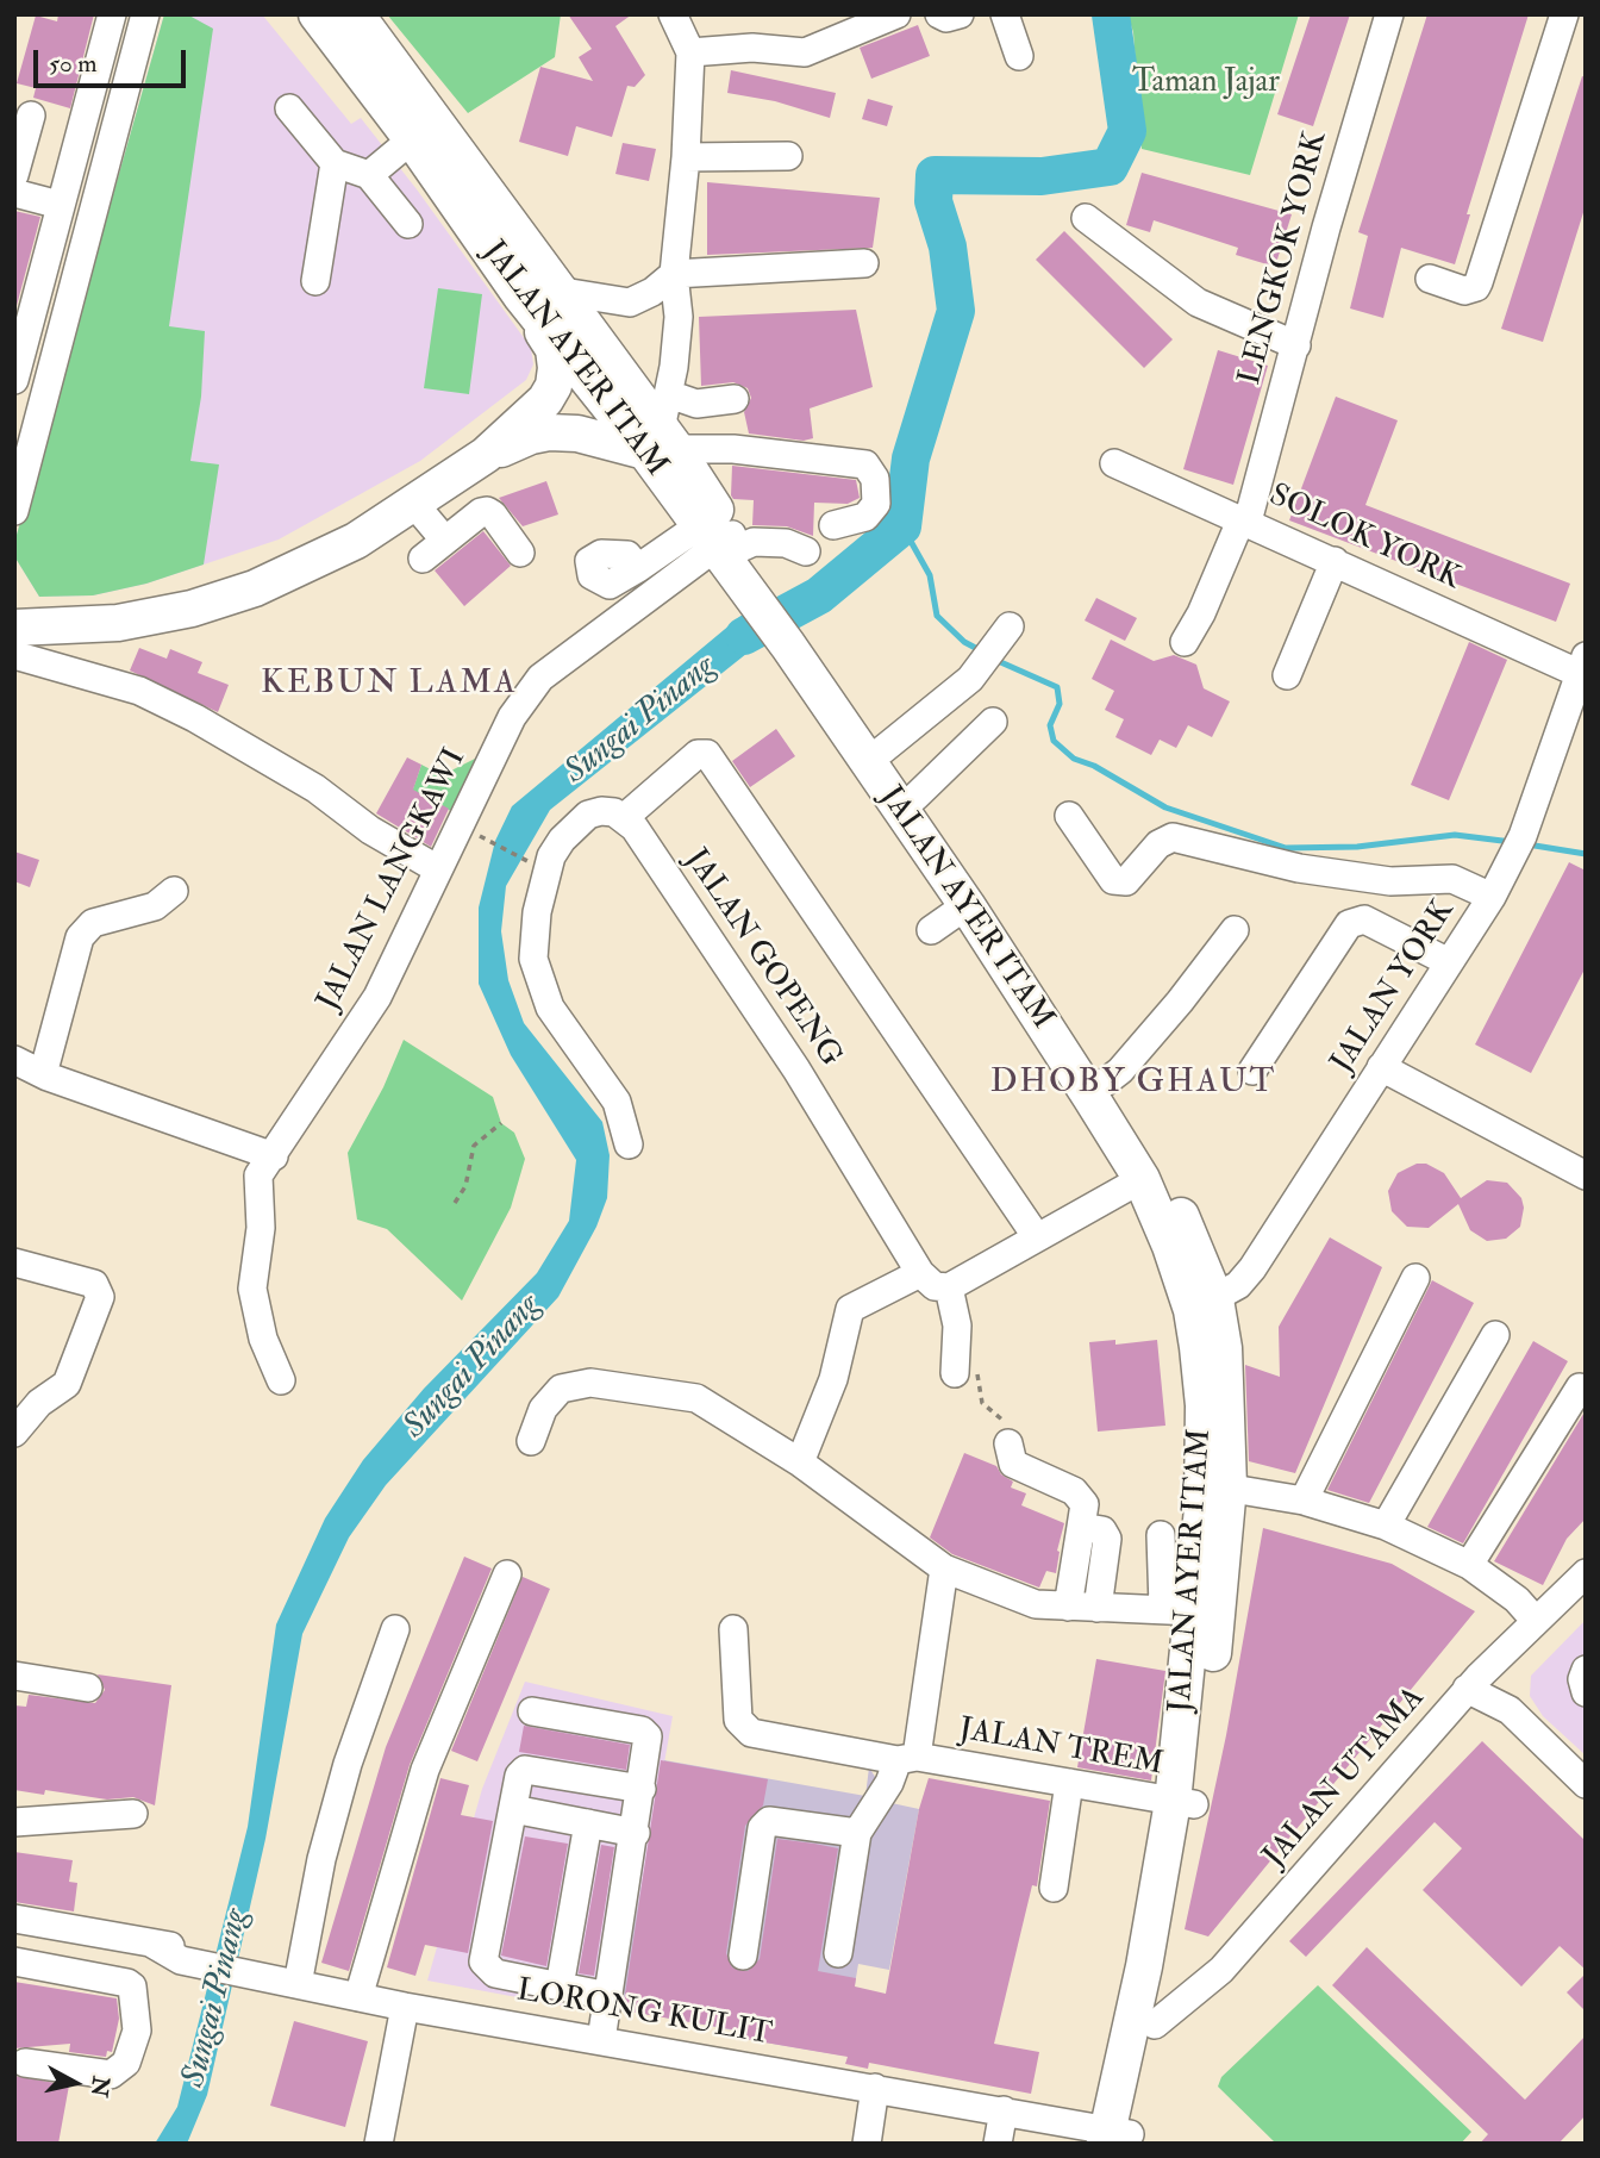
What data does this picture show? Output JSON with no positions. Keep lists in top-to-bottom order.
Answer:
{
  "streets": {
    "main road": ["JALAN AYER ITAM"],
    "street": [
      "LENGKOK YORK",
      "SOLOK YORK",
      "JALAN LANGKAWI",
      "JALAN GOPENG",
      "JALAN YORK",
      "JALAN TREM",
      "JALAN UTAMA",
      "LORONG KULIT"
    ]
  },
  "crossings": [
    ["LENGKOK YORK", "SOLOK YORK"],
    ["JALAN AYER ITAM", "JALAN LANGKAWI"],
    ["JALAN AYER ITAM", "JALAN YORK"],
    ["JALAN AYER ITAM", "JALAN TREM"],
    ["JALAN AYER ITAM", "JALAN UTAMA"],
    ["JALAN AYER ITAM", "LORONG KULIT"],
    ["SOLOK YORK", "JALAN YORK"]
  ],
  "districts": ["KEBUN LAMA", "DHOBY GHAUT"],
  "water": ["Sungai Pinang"],
  "parks": ["Taman Jajar"],
  "scale_bar": "50 m",
  "north": "right"
}
